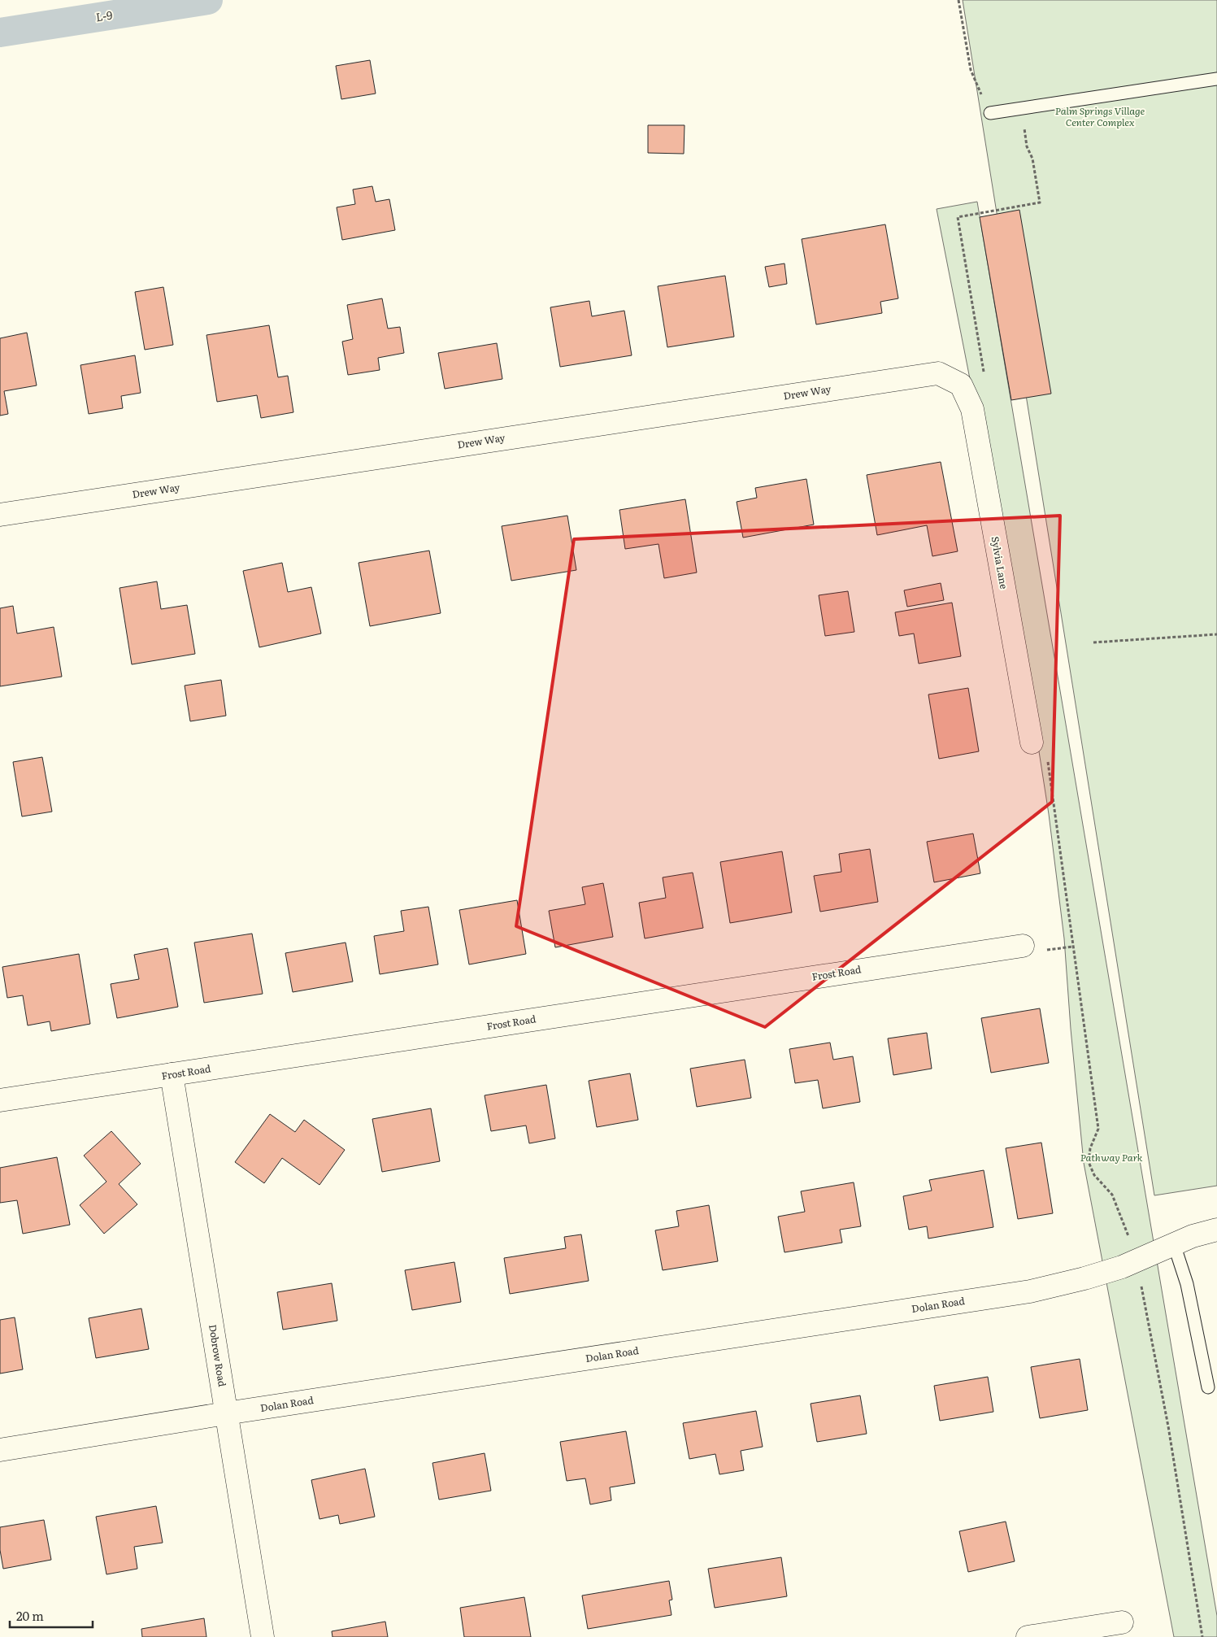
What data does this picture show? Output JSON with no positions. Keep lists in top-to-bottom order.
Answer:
{
  "streets": {
    "street": [
      "Drew Way",
      "Sylvia Lane",
      "Frost Road",
      "Dolan Road",
      "Dobrow Road"
    ]
  },
  "crossings": [
    ["Drew Way", "Sylvia Lane"],
    ["Frost Road", "Dobrow Road"],
    ["Dolan Road", "Dobrow Road"]
  ],
  "water": ["L-9"],
  "parks": ["Palm Springs Village Center Complex", "Pathway Park"],
  "scale_bar": "20 m"
}
